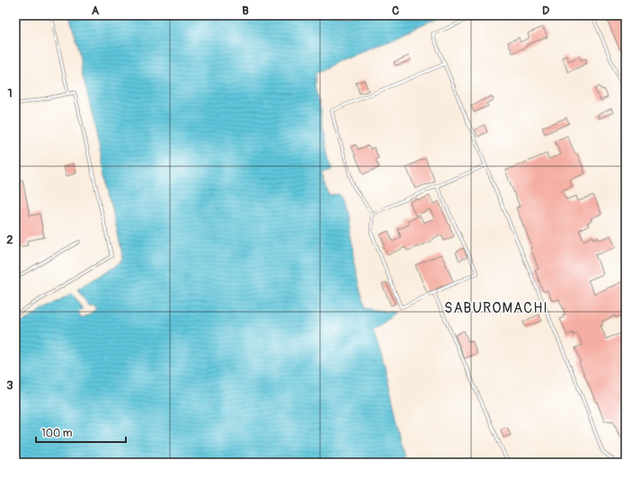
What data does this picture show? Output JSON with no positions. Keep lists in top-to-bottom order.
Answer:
{
  "districts": ["SABUROMACHI"],
  "scale_bar": "100 m",
  "grid": {
    "columns": [
      "A",
      "B",
      "C",
      "D"
    ],
    "rows": ["1", "2", "3"]
  }
}
